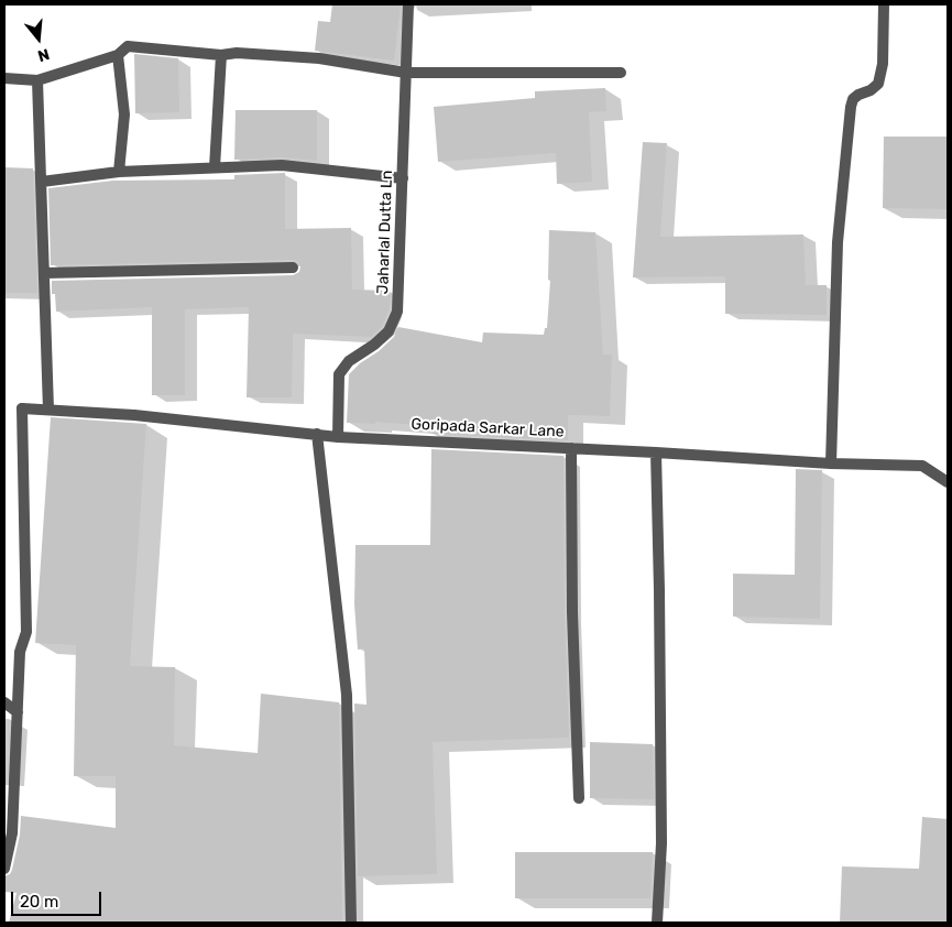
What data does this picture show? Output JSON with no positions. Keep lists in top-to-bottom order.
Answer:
{
  "streets": {
    "street": ["Jaharlal Dutta Ln", "Goripada Sarkar Lane"]
  },
  "crossings": [
    ["Jaharlal Dutta Ln", "Goripada Sarkar Lane"]
  ],
  "scale_bar": "20 m",
  "north": "bottom"
}
